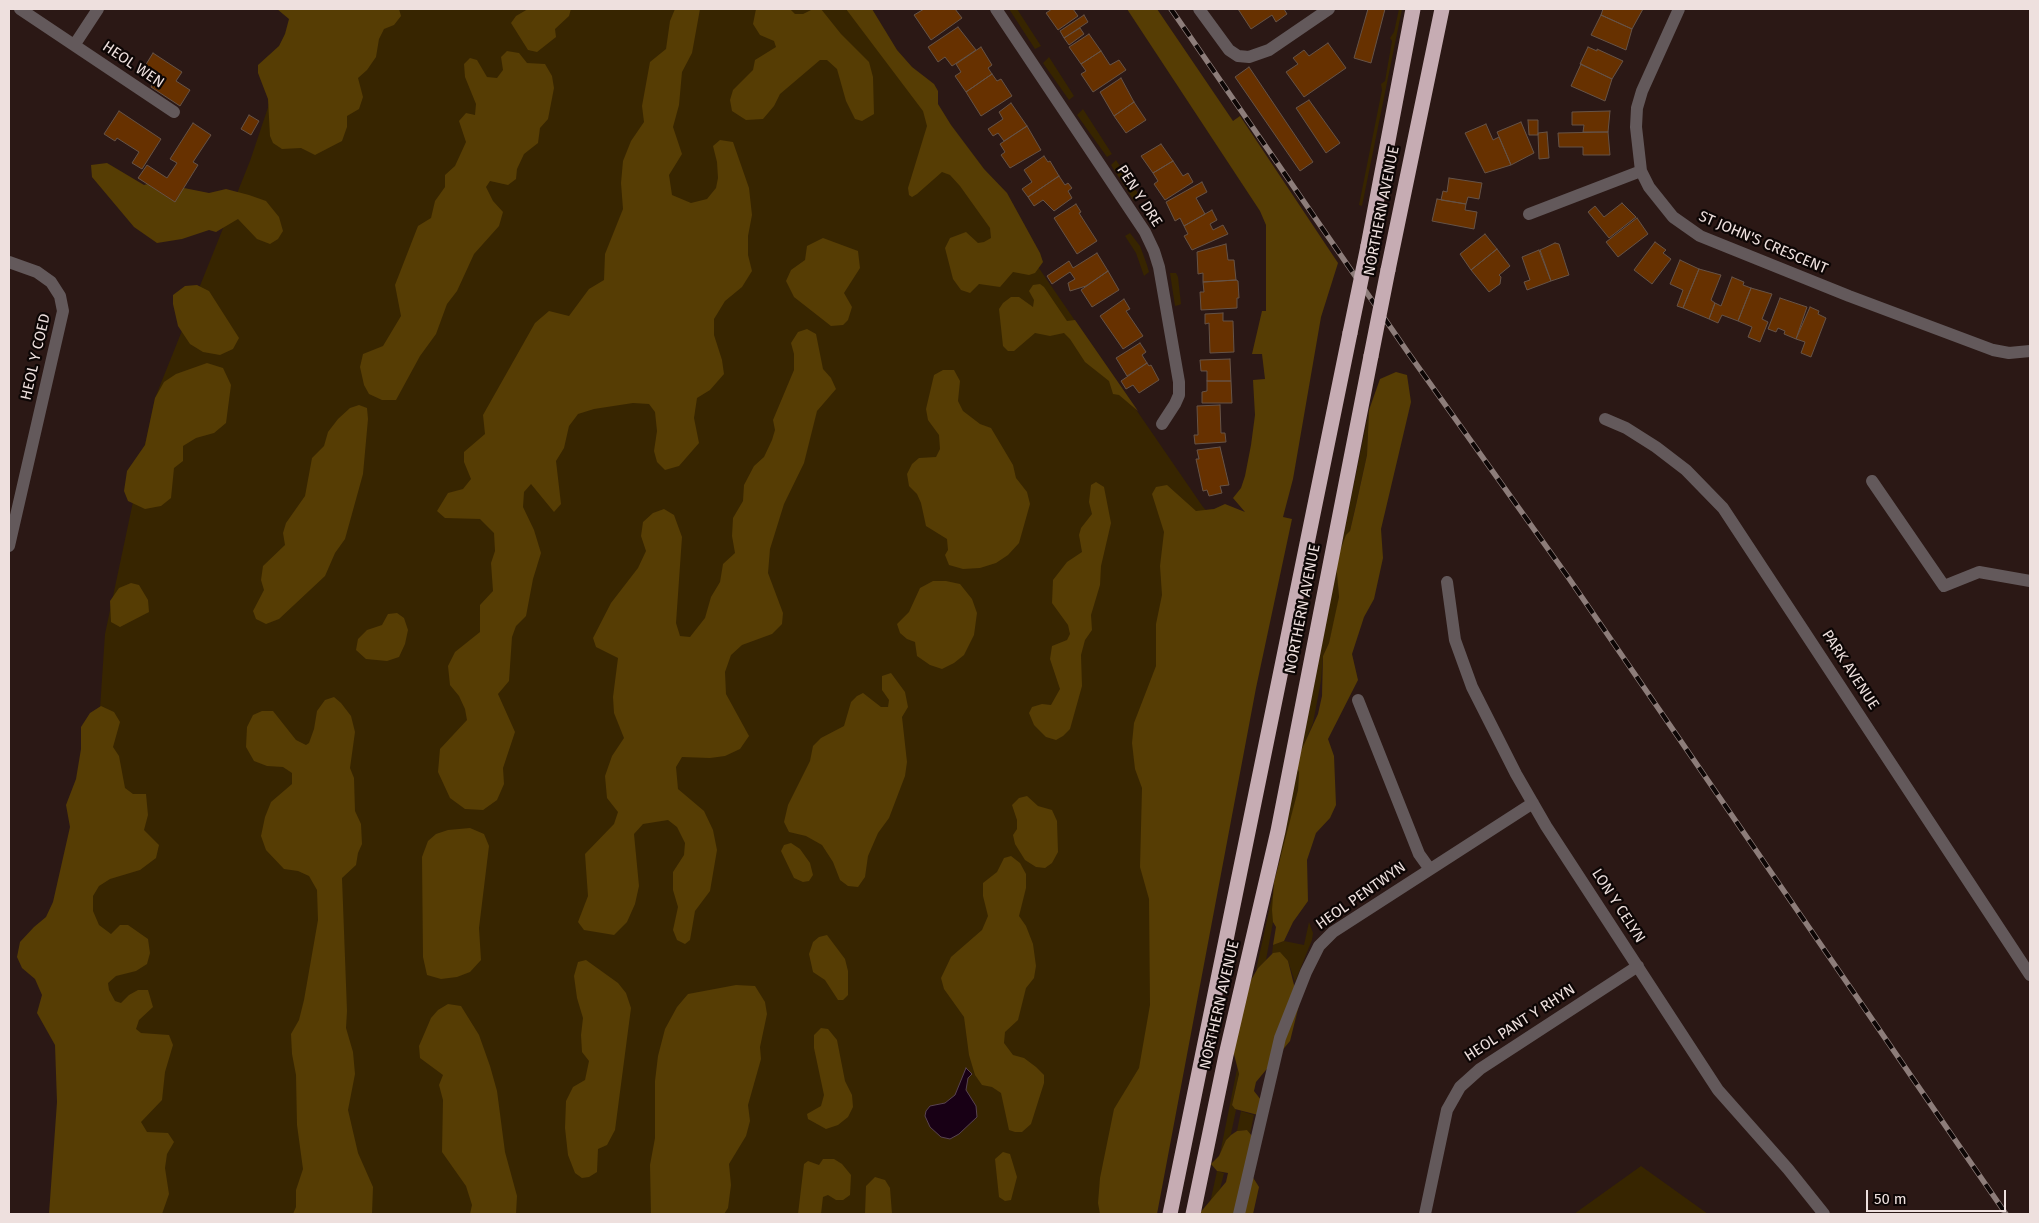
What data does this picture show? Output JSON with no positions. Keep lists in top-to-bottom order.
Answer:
{
  "streets": {
    "highway": ["NORTHERN AVENUE"],
    "street": [
      "HEOL WEN",
      "PEN Y DRE",
      "ST JOHN'S CRESCENT",
      "HEOL Y COED",
      "PARK AVENUE",
      "HEOL PENTWYN",
      "LON Y CELYN",
      "HEOL PANT Y RHYN"
    ]
  },
  "crossings": [
    ["HEOL PENTWYN", "LON Y CELYN"],
    ["LON Y CELYN", "HEOL PANT Y RHYN"]
  ],
  "scale_bar": "50 m"
}
